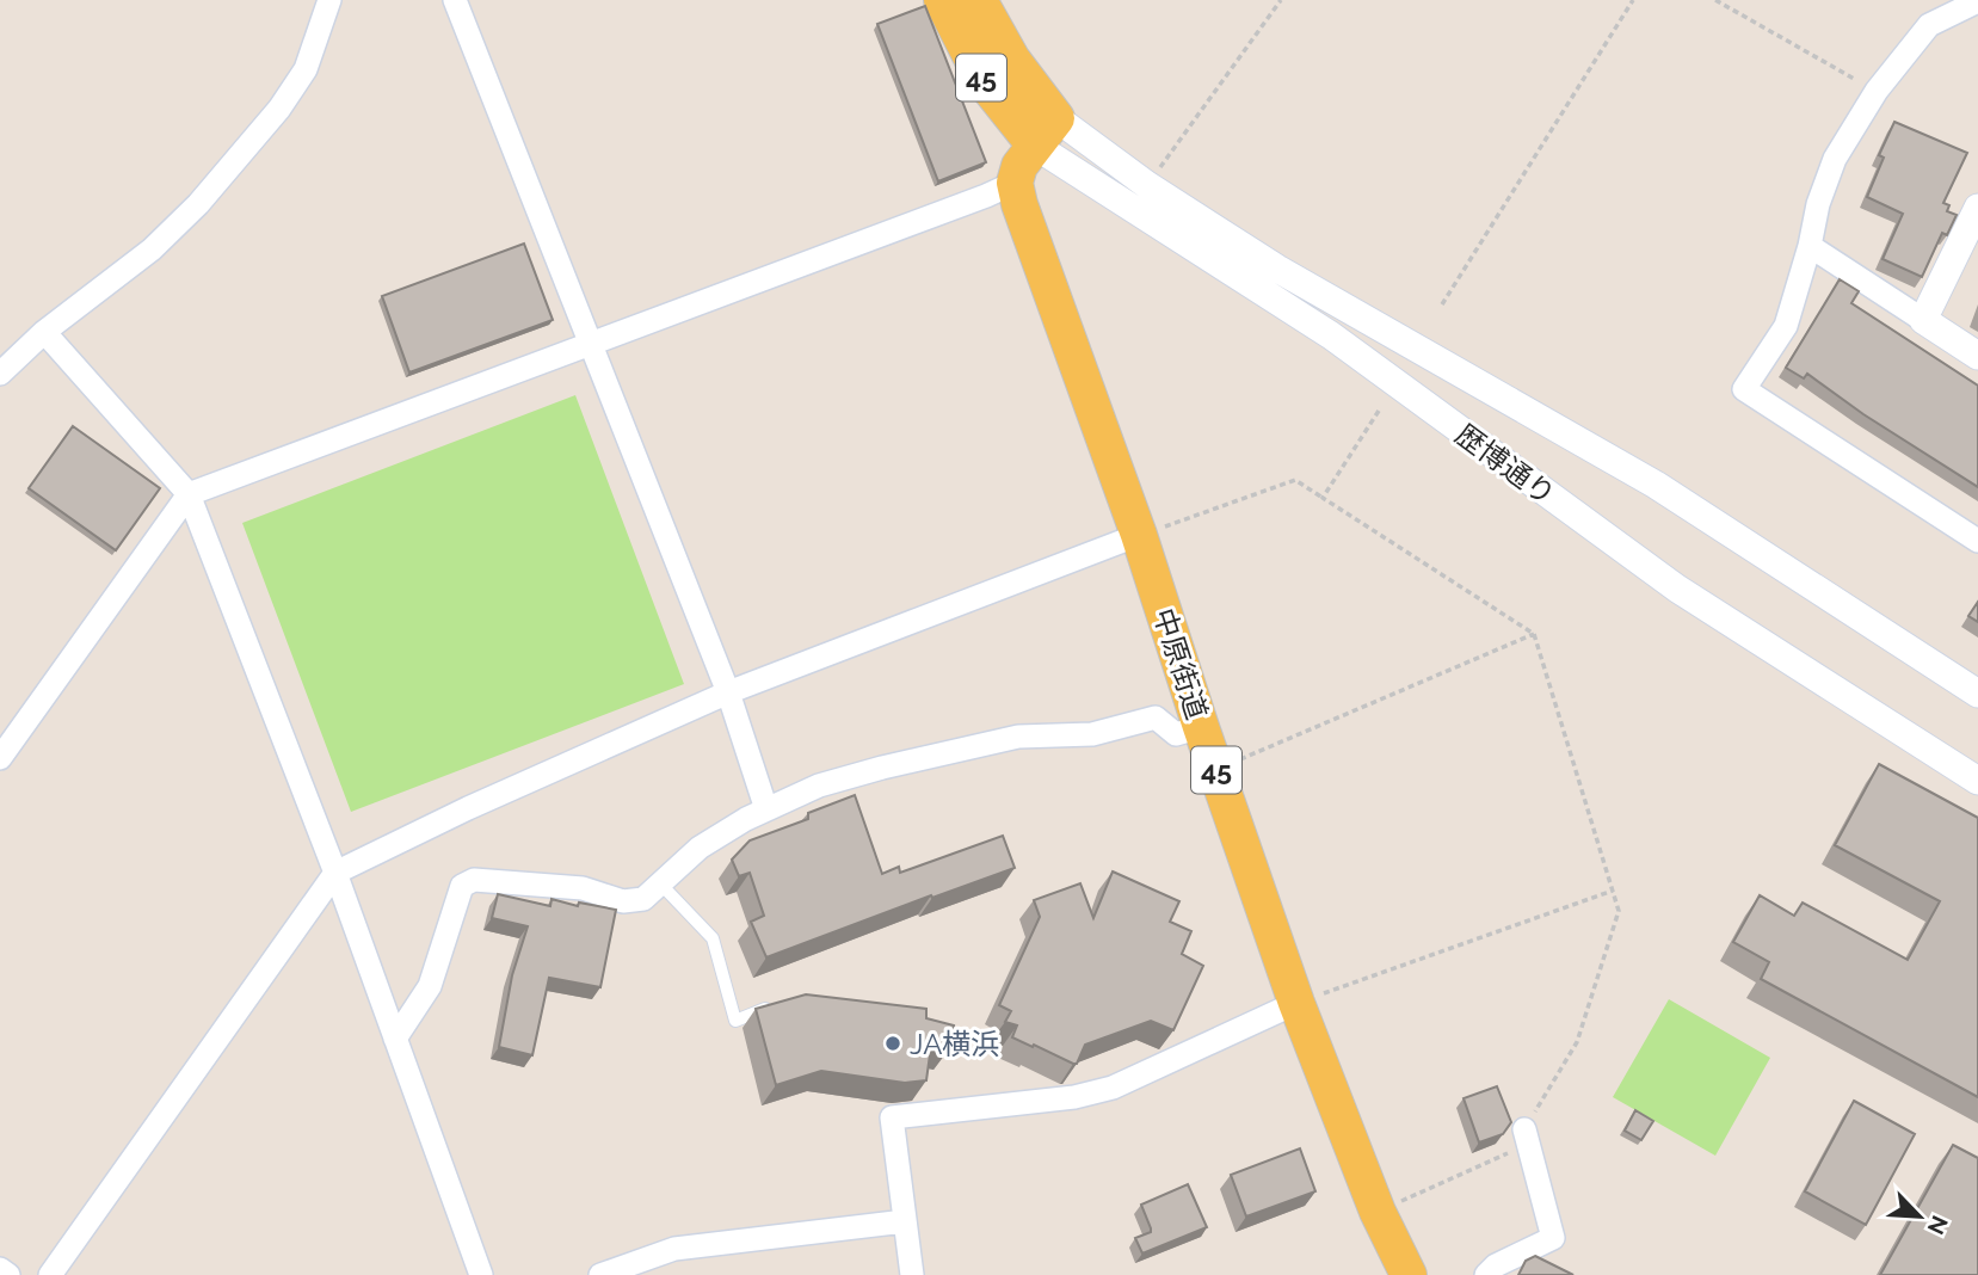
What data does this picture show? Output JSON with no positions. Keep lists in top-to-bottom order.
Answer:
{
  "streets": {
    "main road": ["45", "中原街道"],
    "street": ["歴博通り"]
  },
  "crossings": [
    ["45", "歴博通り"]
  ],
  "places": ["JA横浜"],
  "north": "bottom right"
}
